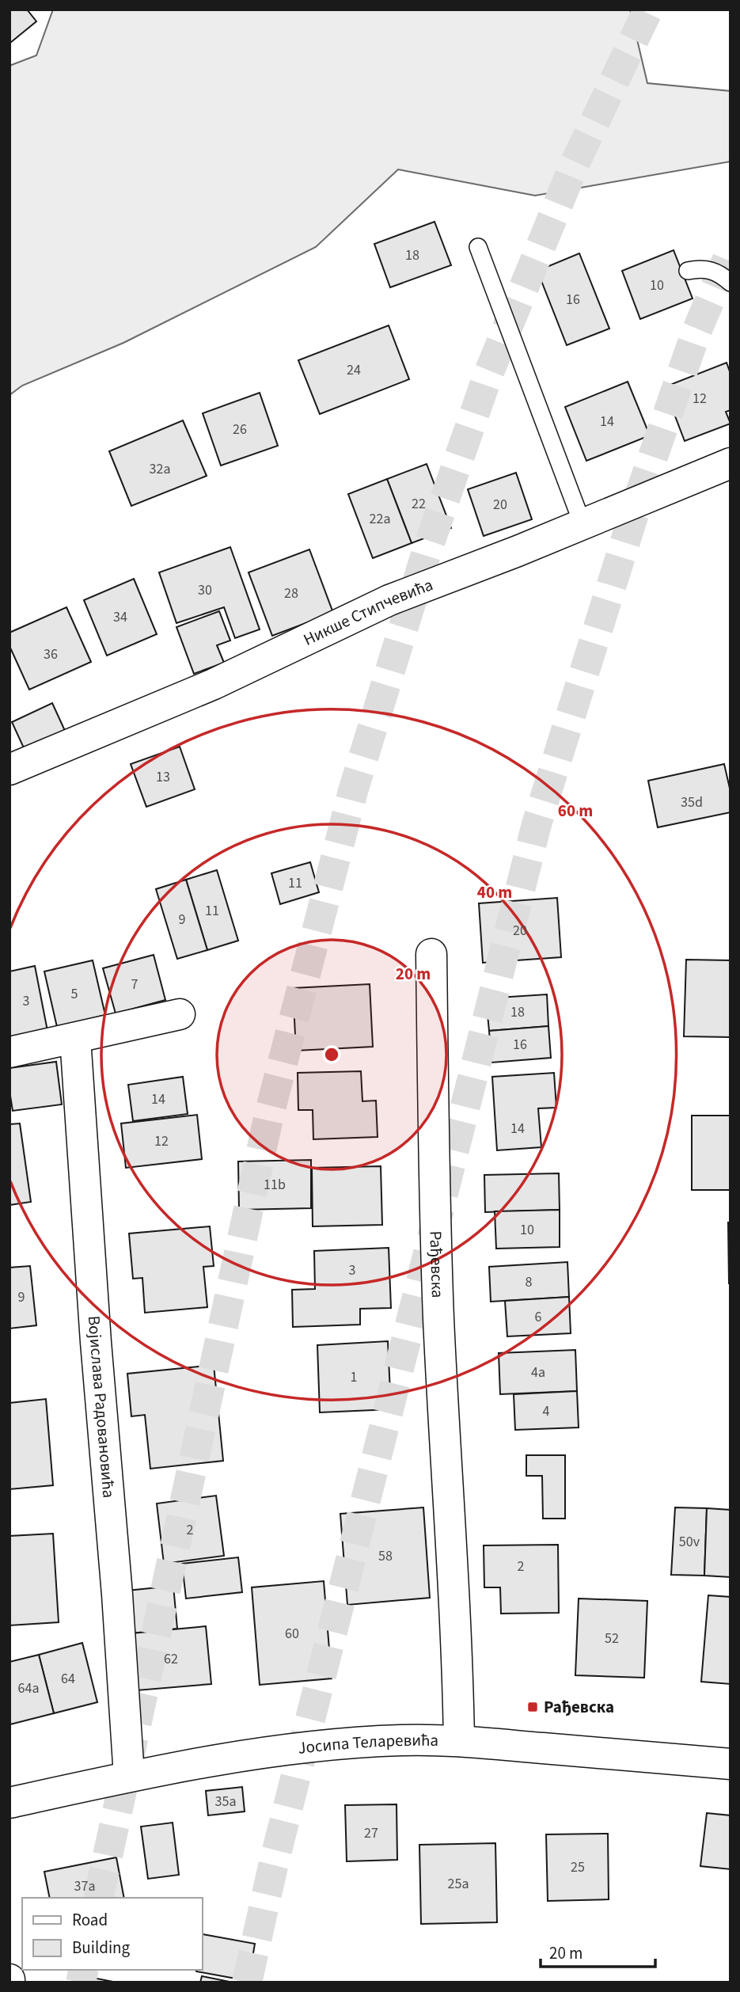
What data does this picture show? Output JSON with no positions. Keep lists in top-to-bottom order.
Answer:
{
  "streets": {
    "street": [
      "Никше Стипчевића",
      "Рађевска",
      "Војислава Радовановића",
      "Јосипа Теларевића"
    ]
  },
  "crossings": [
    ["Рађевска", "Јосипа Теларевића"],
    ["Војислава Радовановића", "Јосипа Теларевића"]
  ],
  "places": {
    "transit": ["Рађевска"]
  },
  "house_numbers": [
    "18",
    "10",
    "16",
    "24",
    "12",
    "14",
    "26",
    "32a",
    "22",
    "20",
    "22a",
    "30",
    "28",
    "34",
    "36",
    "13",
    "35d",
    "11",
    "11",
    "9",
    "20",
    "7",
    "5",
    "3",
    "18",
    "16",
    "14",
    "14",
    "12",
    "11b",
    "10",
    "3",
    "8",
    "9",
    "6",
    "4a",
    "1",
    "4",
    "2",
    "50v",
    "58",
    "2",
    "60",
    "52",
    "62",
    "64",
    "64a",
    "35a",
    "27",
    "25",
    "25a",
    "37a"
  ],
  "legend": ["Road", "Building"],
  "scale_bar": "20 m",
  "rings": ["60 m", "40 m", "20 m"]
}
